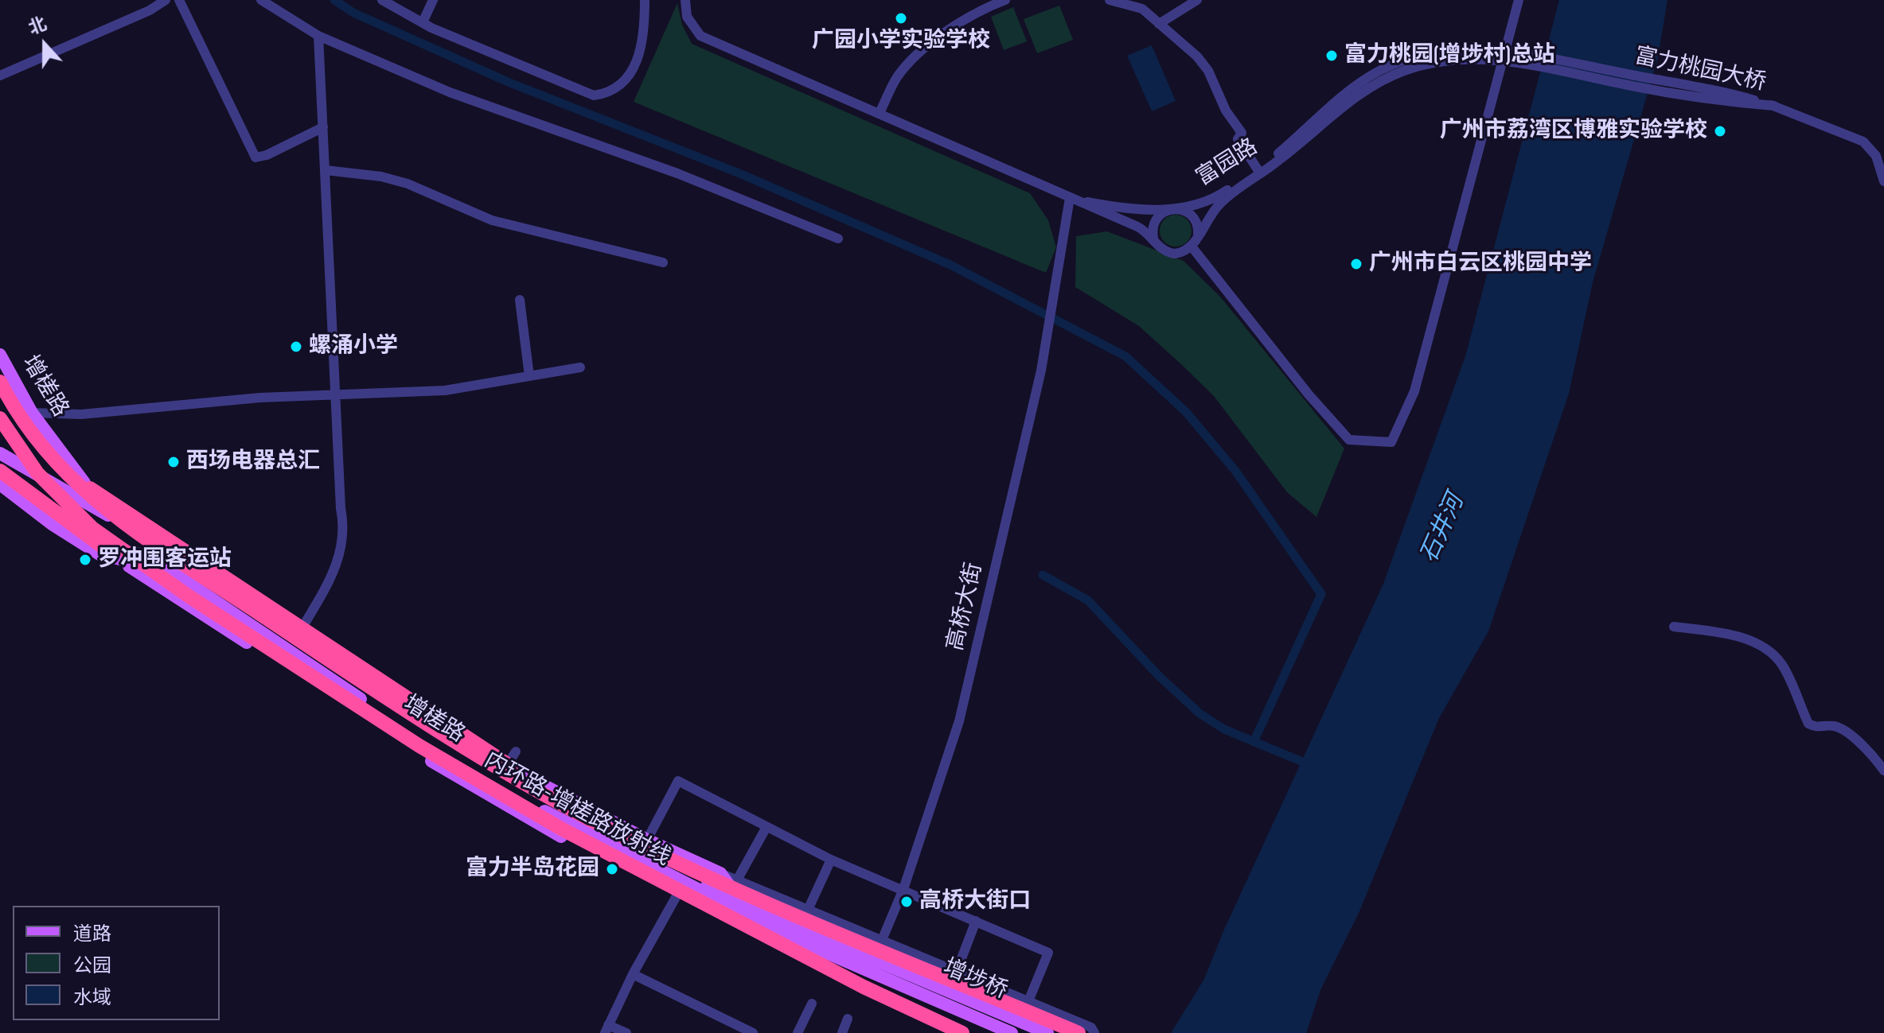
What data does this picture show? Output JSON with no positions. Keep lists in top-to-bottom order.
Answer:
{
  "streets": {
    "highway": ["增槎路", "内环路-增槎路放射线"],
    "main road": ["增埗桥"],
    "street": ["富力桃园大桥", "富园路", "高桥大街"]
  },
  "crossings": [
    ["富力桃园大桥", "富园路"],
    ["富园路", "高桥大街"],
    ["增槎路", "内环路-增槎路放射线"],
    ["增槎路", "增埗桥"]
  ],
  "water": ["石井河"],
  "places": [
    "广园小学实验学校",
    "富力桃园(增埗村)总站",
    "广州市荔湾区博雅实验学校",
    "广州市白云区桃园中学",
    "螺涌小学",
    "西场电器总汇",
    "罗冲围客运站",
    "富力半岛花园",
    "高桥大街口"
  ],
  "legend": ["道路", "公园", "水域"],
  "north": "top"
}
